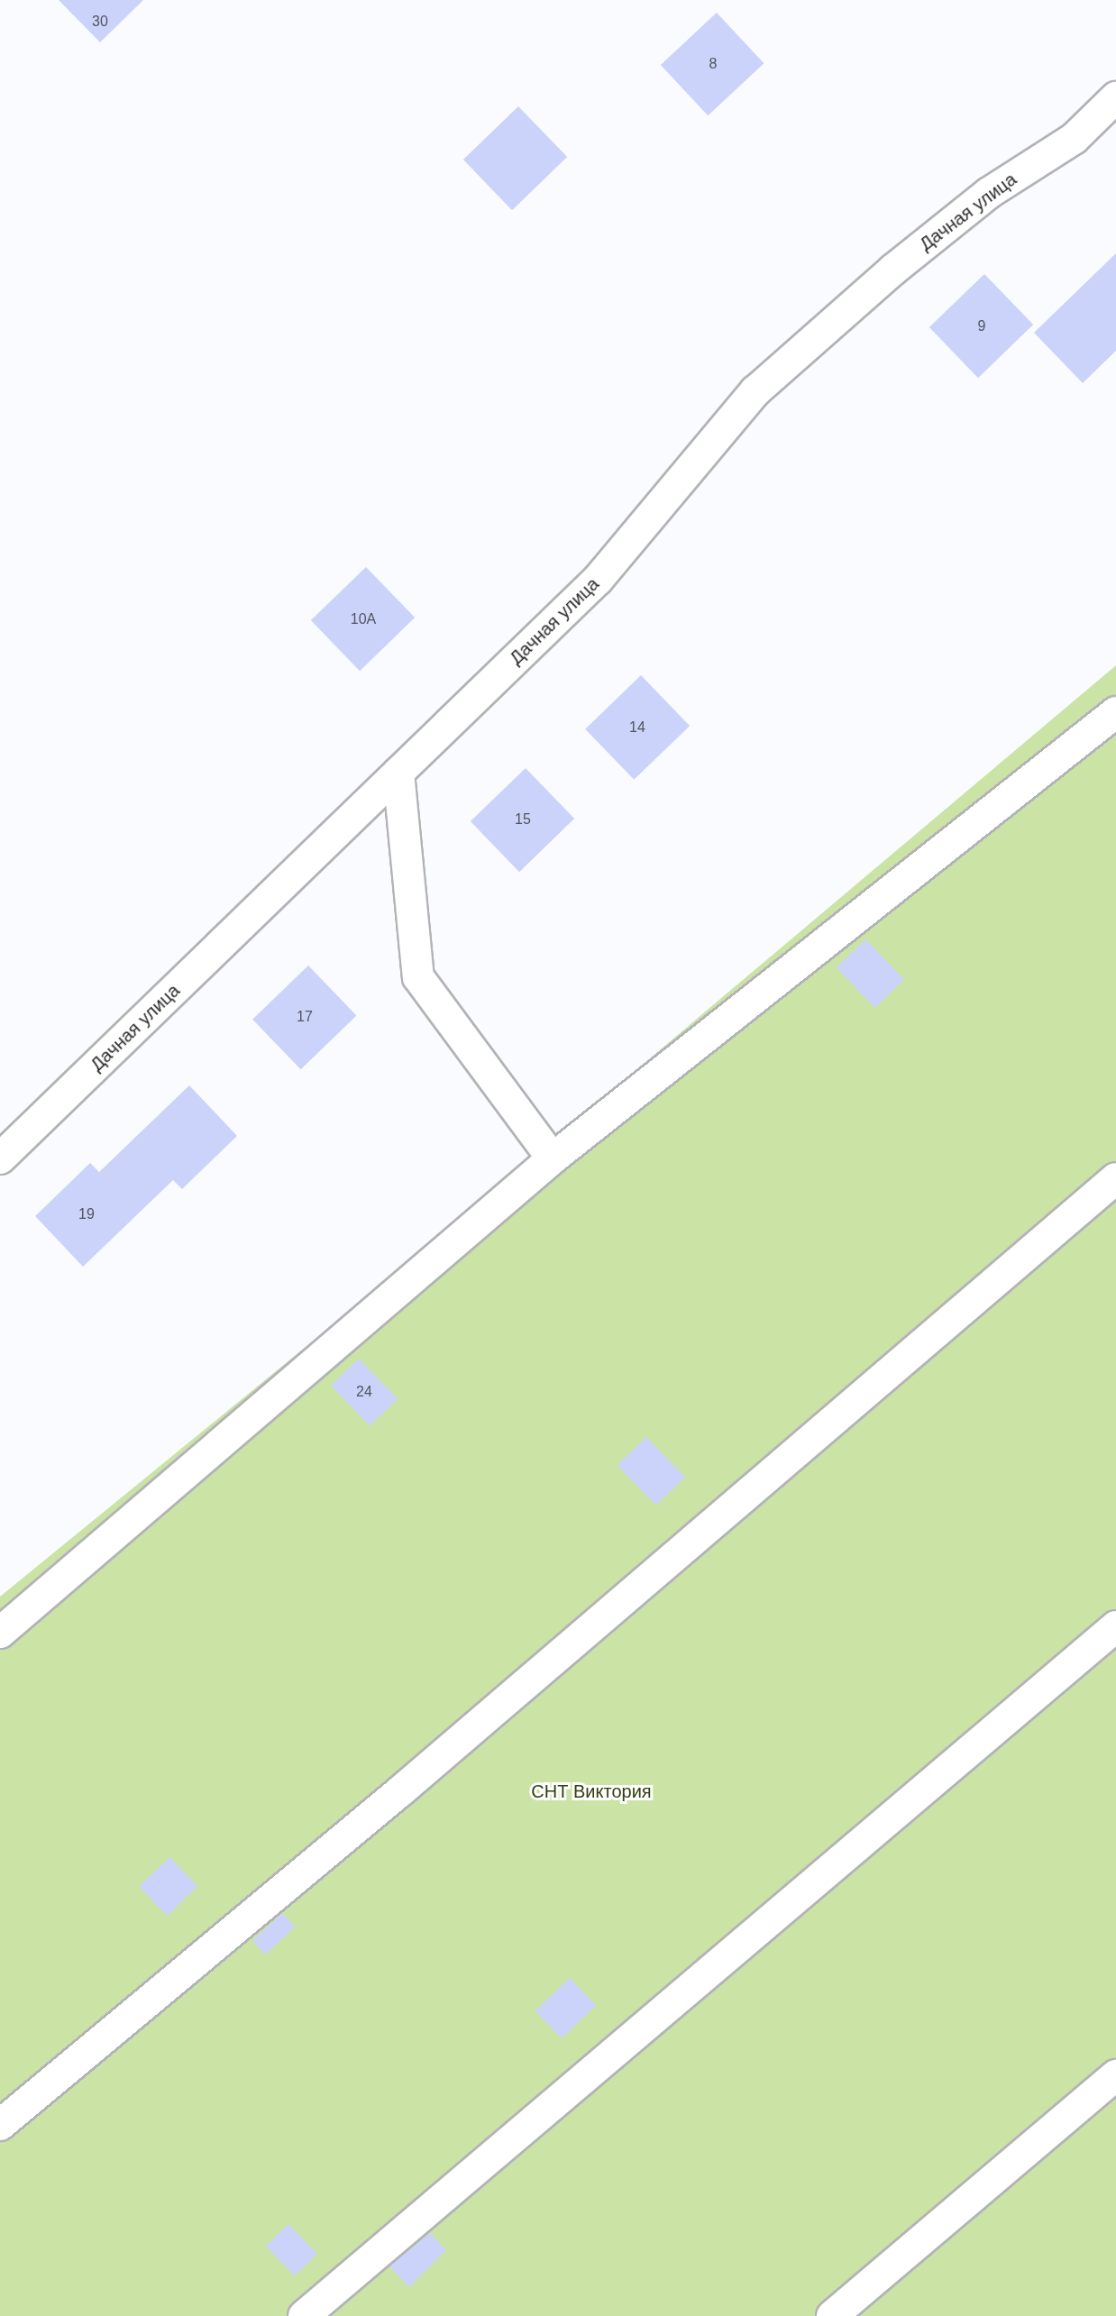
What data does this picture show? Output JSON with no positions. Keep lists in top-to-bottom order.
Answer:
{
  "streets": {
    "street": ["Дачная улица"]
  },
  "parks": ["СНТ Виктория"],
  "house_numbers": [
    "30",
    "8",
    "9",
    "10А",
    "14",
    "15",
    "17",
    "19",
    "24"
  ]
}
